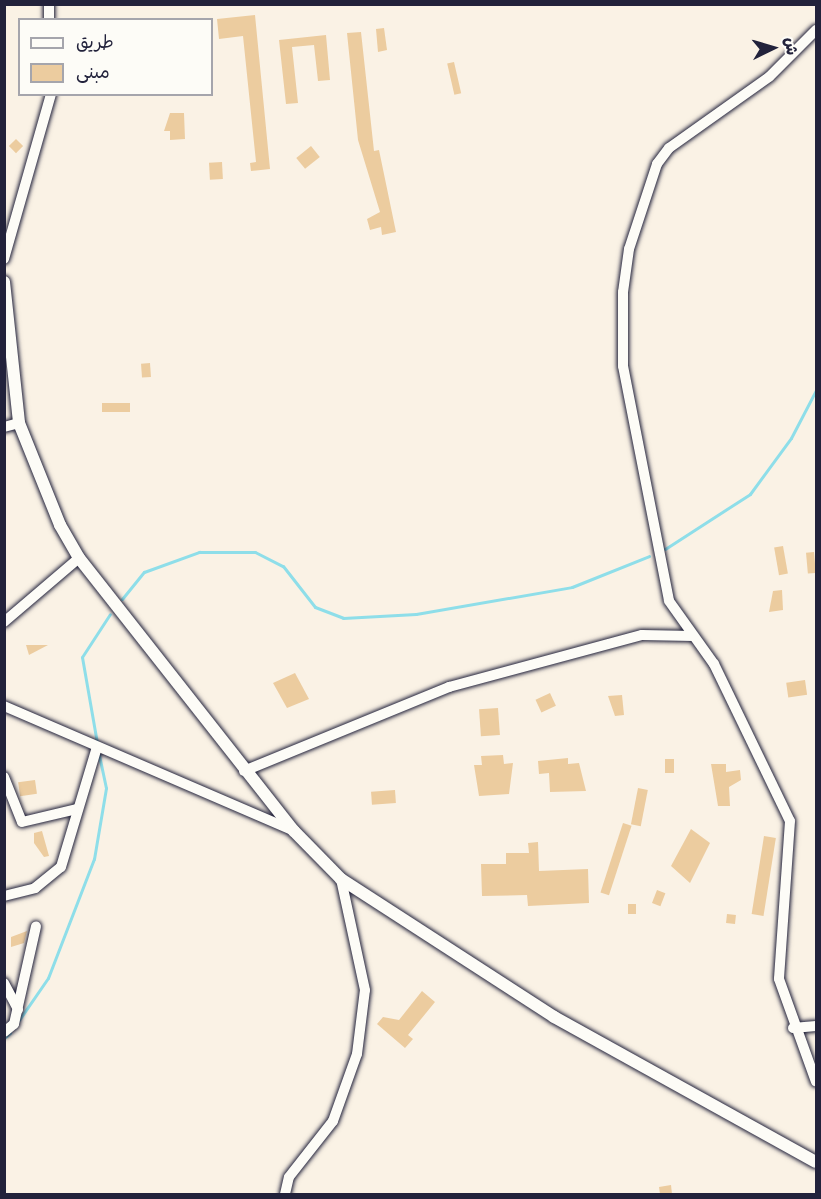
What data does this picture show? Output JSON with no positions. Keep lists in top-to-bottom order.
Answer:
{
  "legend": ["طريق", "مبنى"],
  "north": "right"
}
